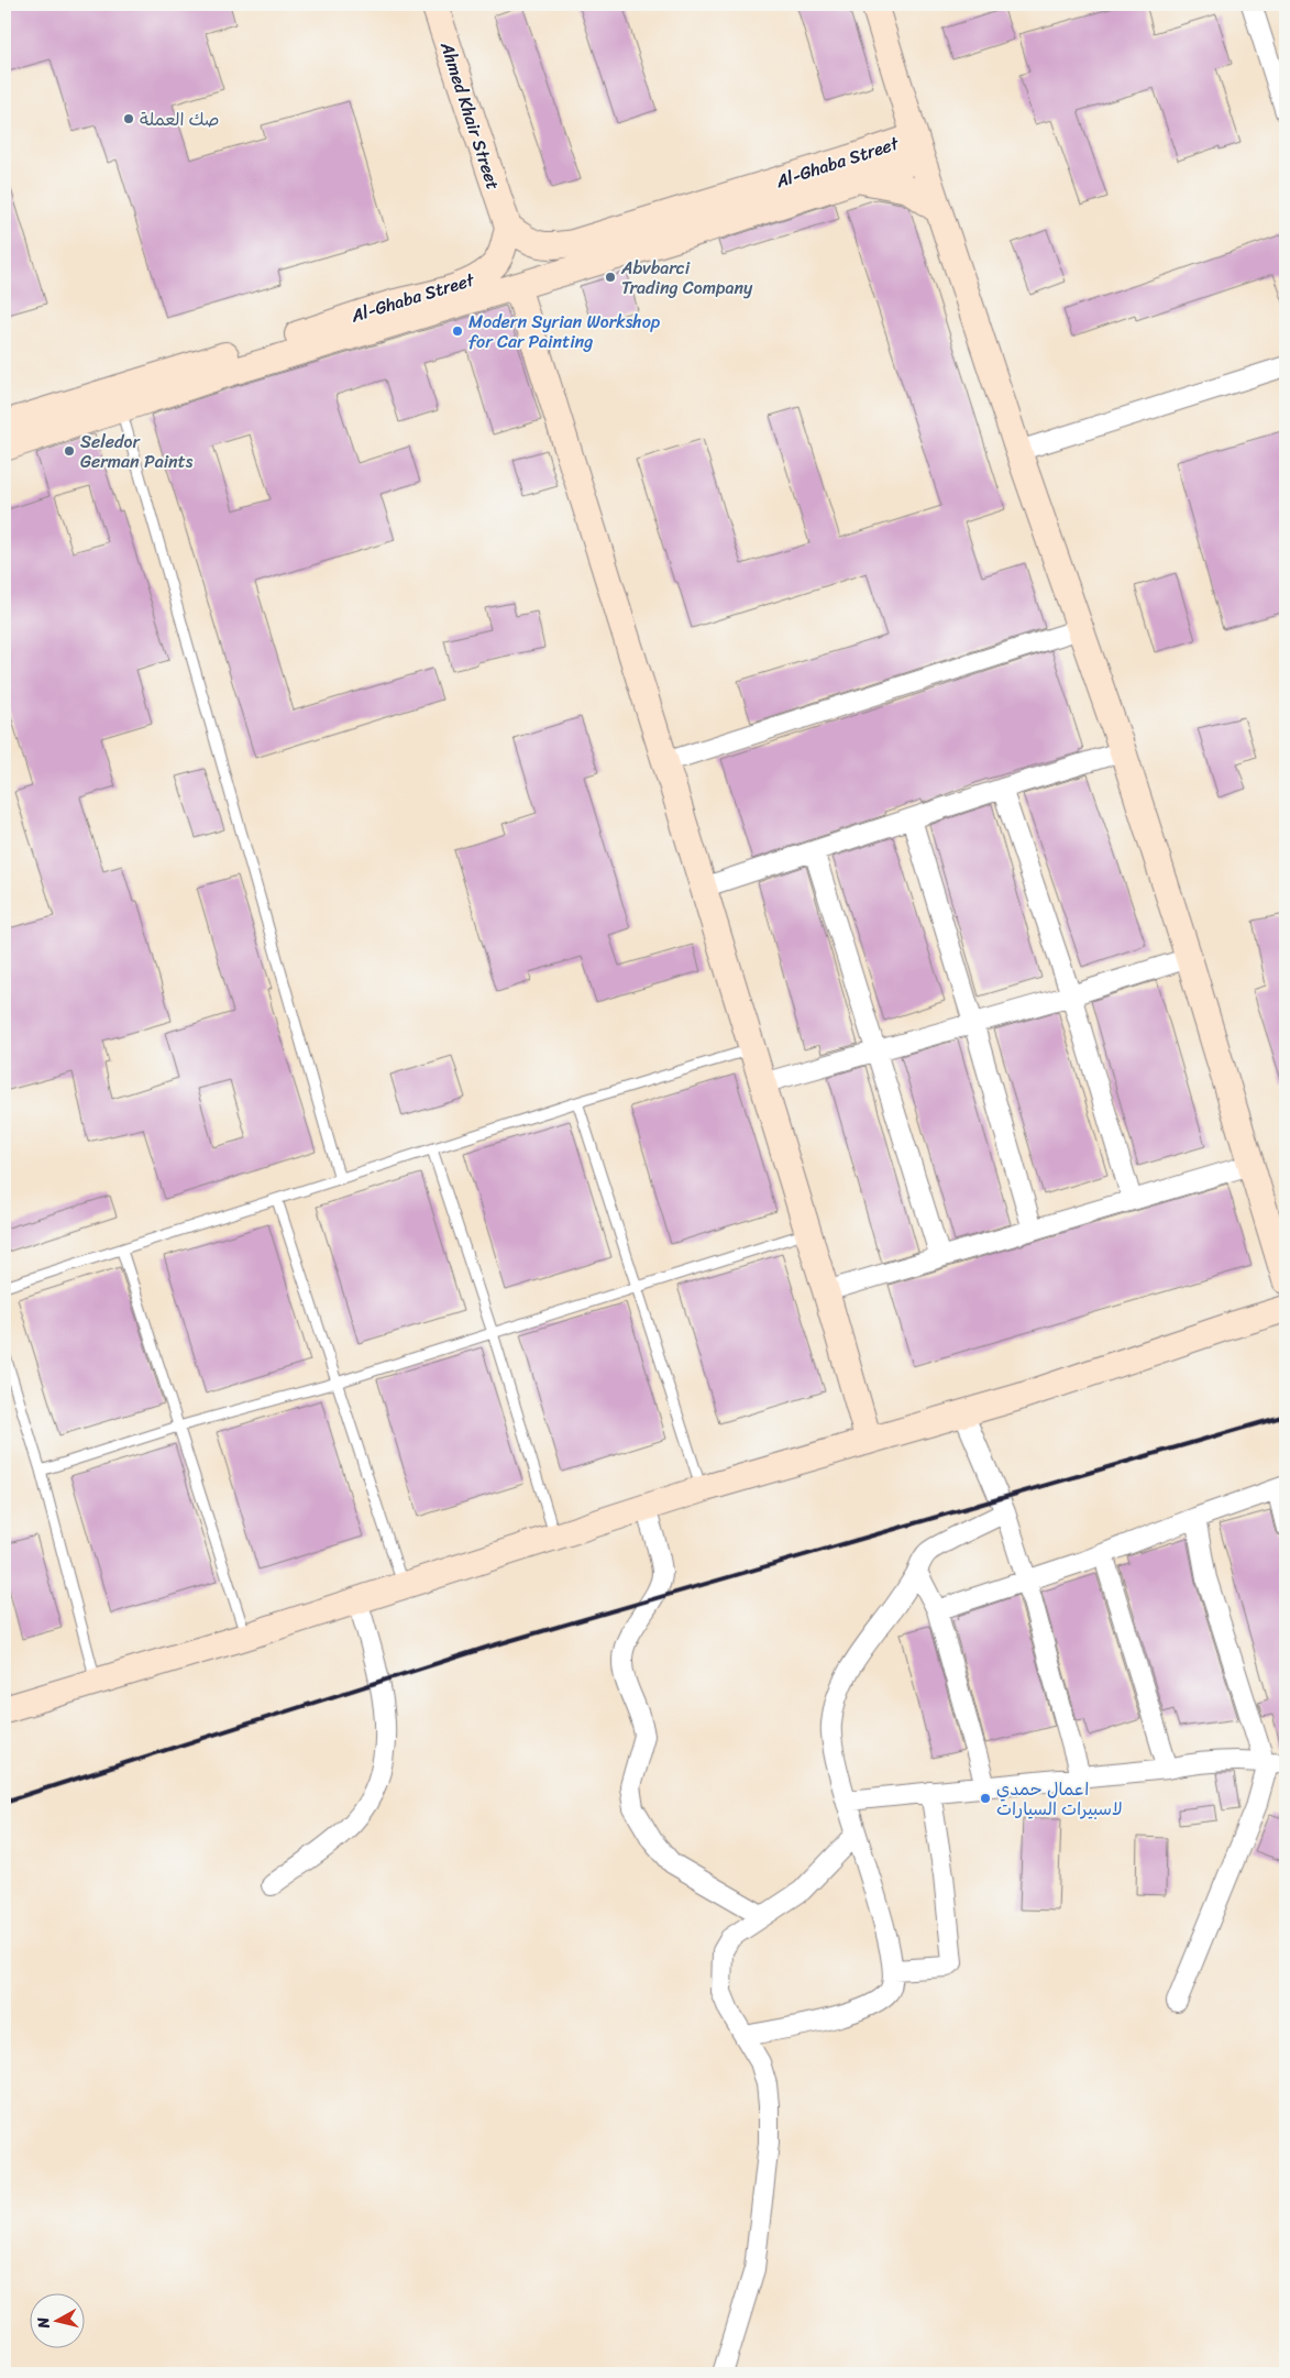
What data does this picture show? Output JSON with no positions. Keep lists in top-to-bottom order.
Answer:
{
  "streets": {
    "street": ["Ahmed Khair Street", "Al-Ghaba Street"]
  },
  "crossings": [
    ["Ahmed Khair Street", "Al-Ghaba Street"]
  ],
  "places": [
    "صك العملة",
    "Abvbarci Trading Company",
    "Modern Syrian Workshop for Car Painting",
    "Seledor German Paints",
    "اعمال حمدي لاسبيرات السيارات"
  ],
  "north": "left"
}
